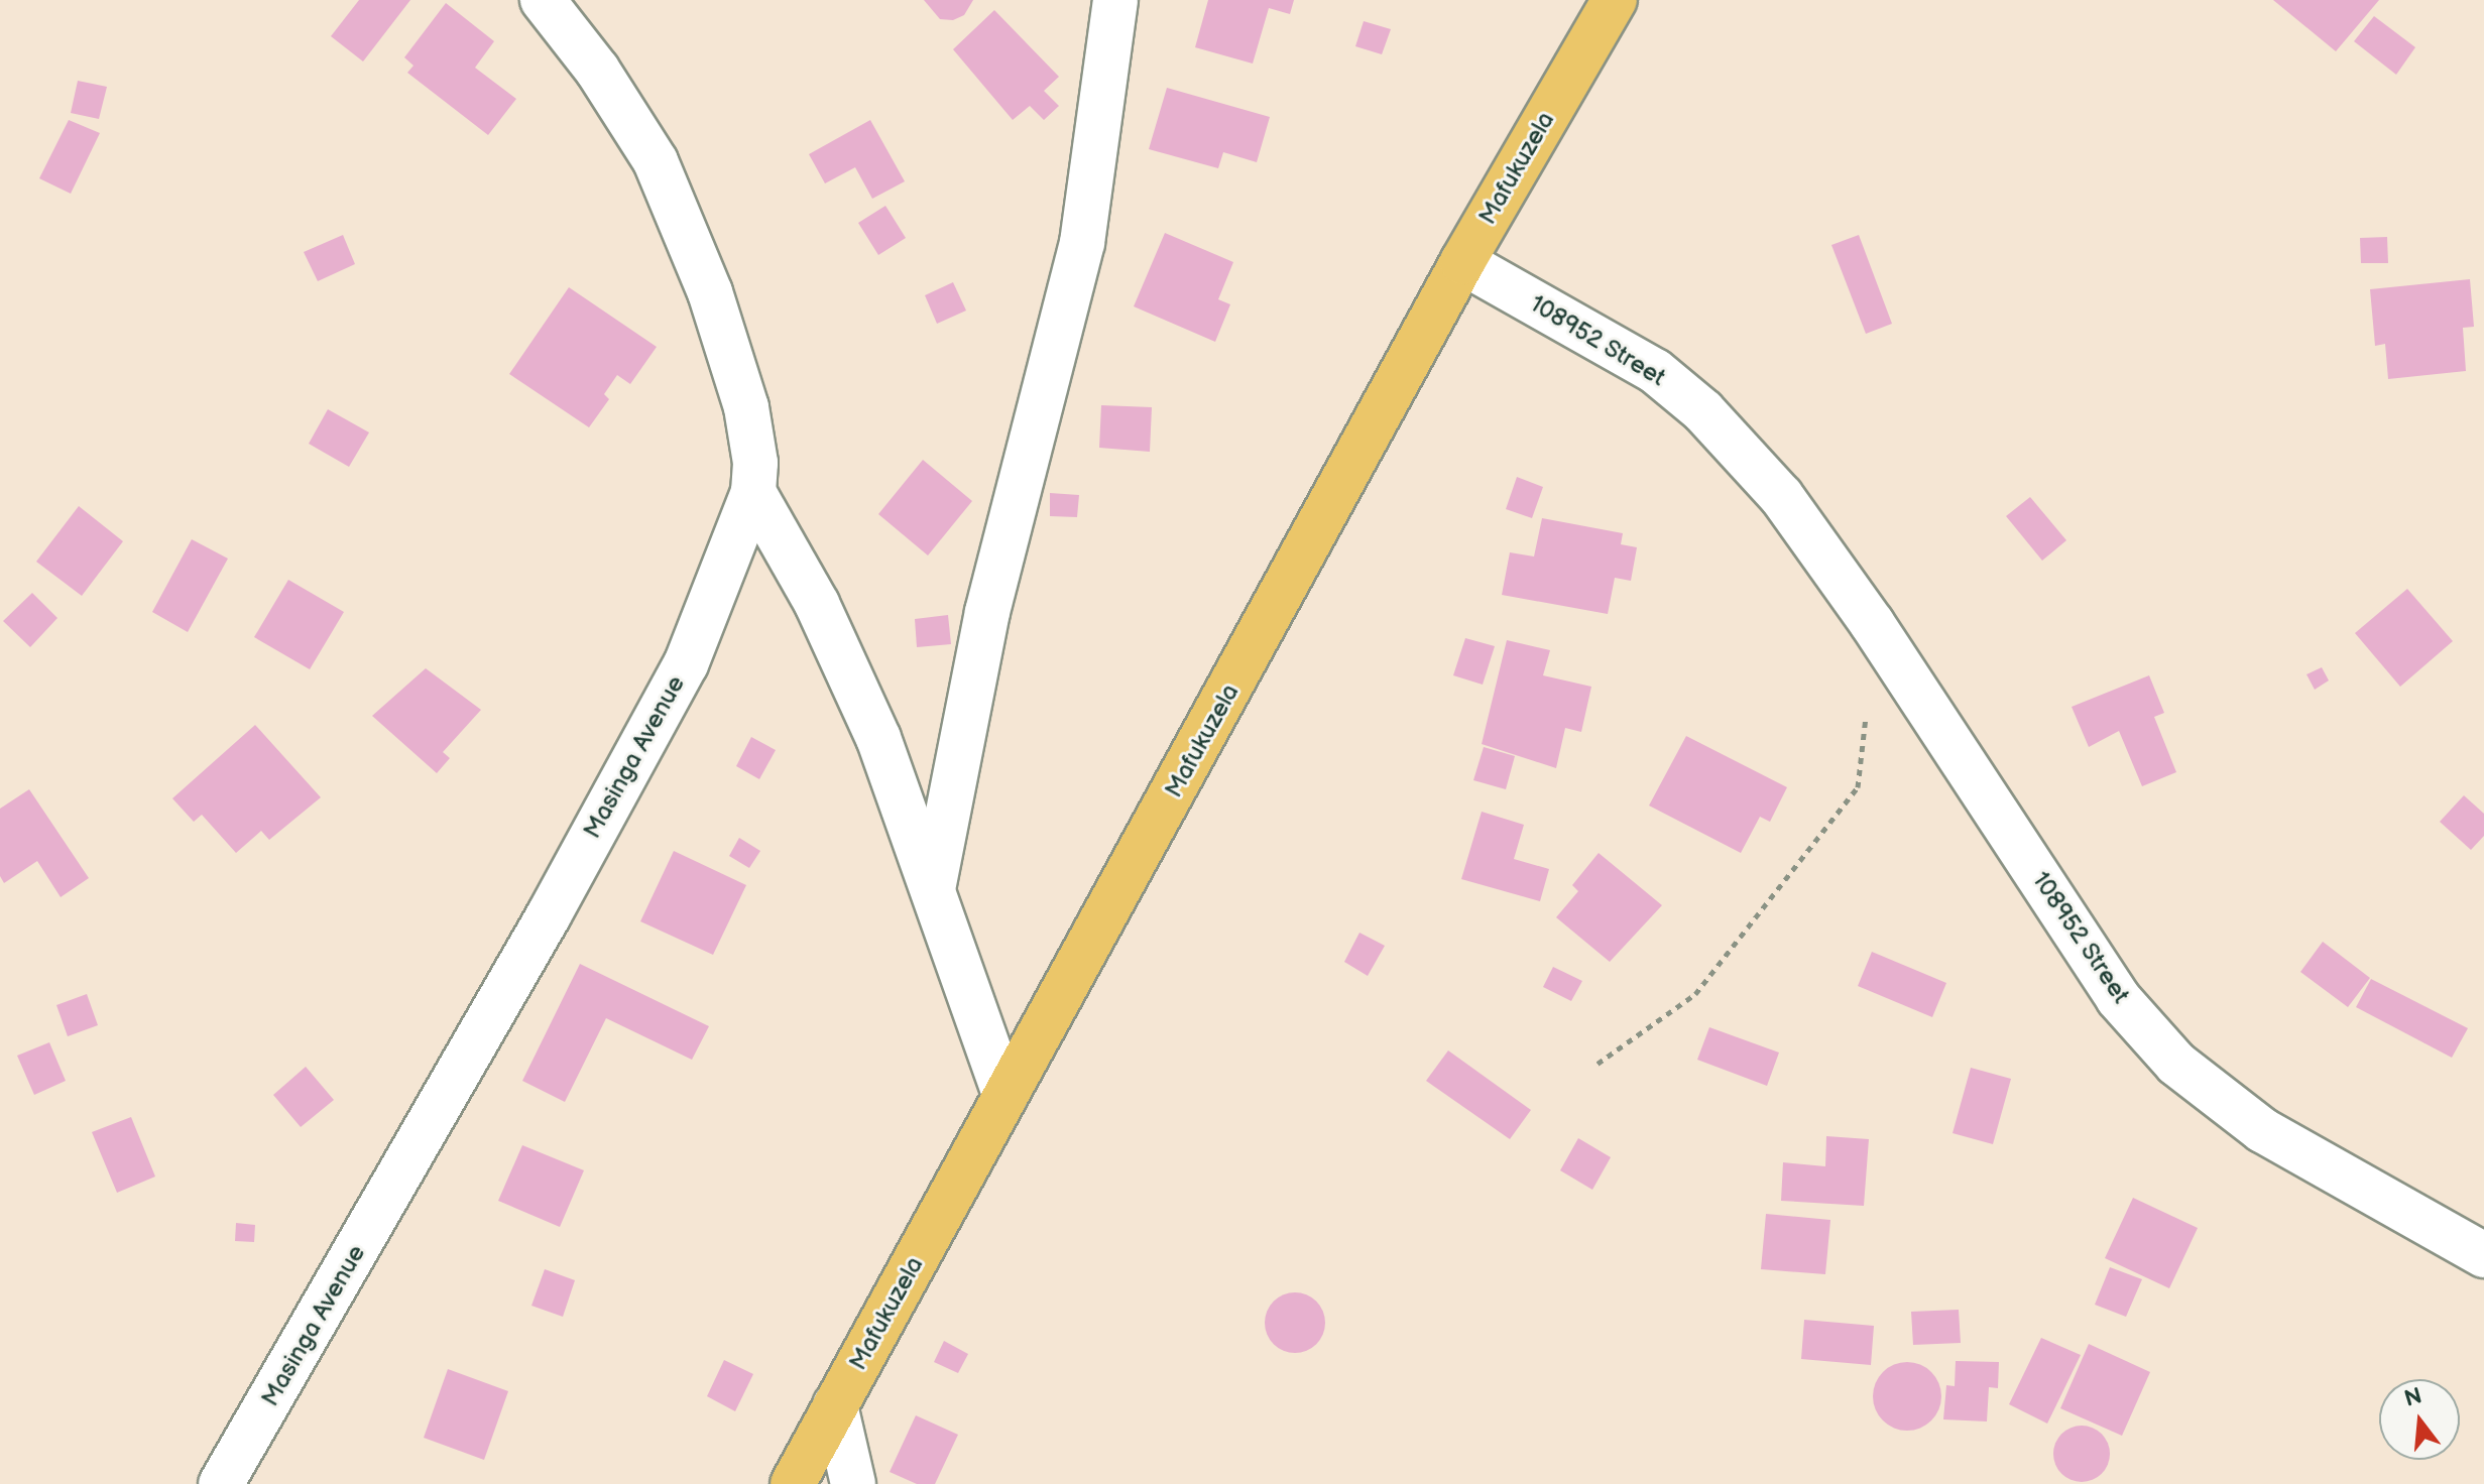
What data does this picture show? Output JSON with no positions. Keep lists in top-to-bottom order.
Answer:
{
  "streets": {
    "main road": ["Mafukuzela"],
    "street": ["108952 Street", "Masinga Avenue"]
  },
  "crossings": [
    ["Mafukuzela", "108952 Street"]
  ],
  "north": "top"
}
